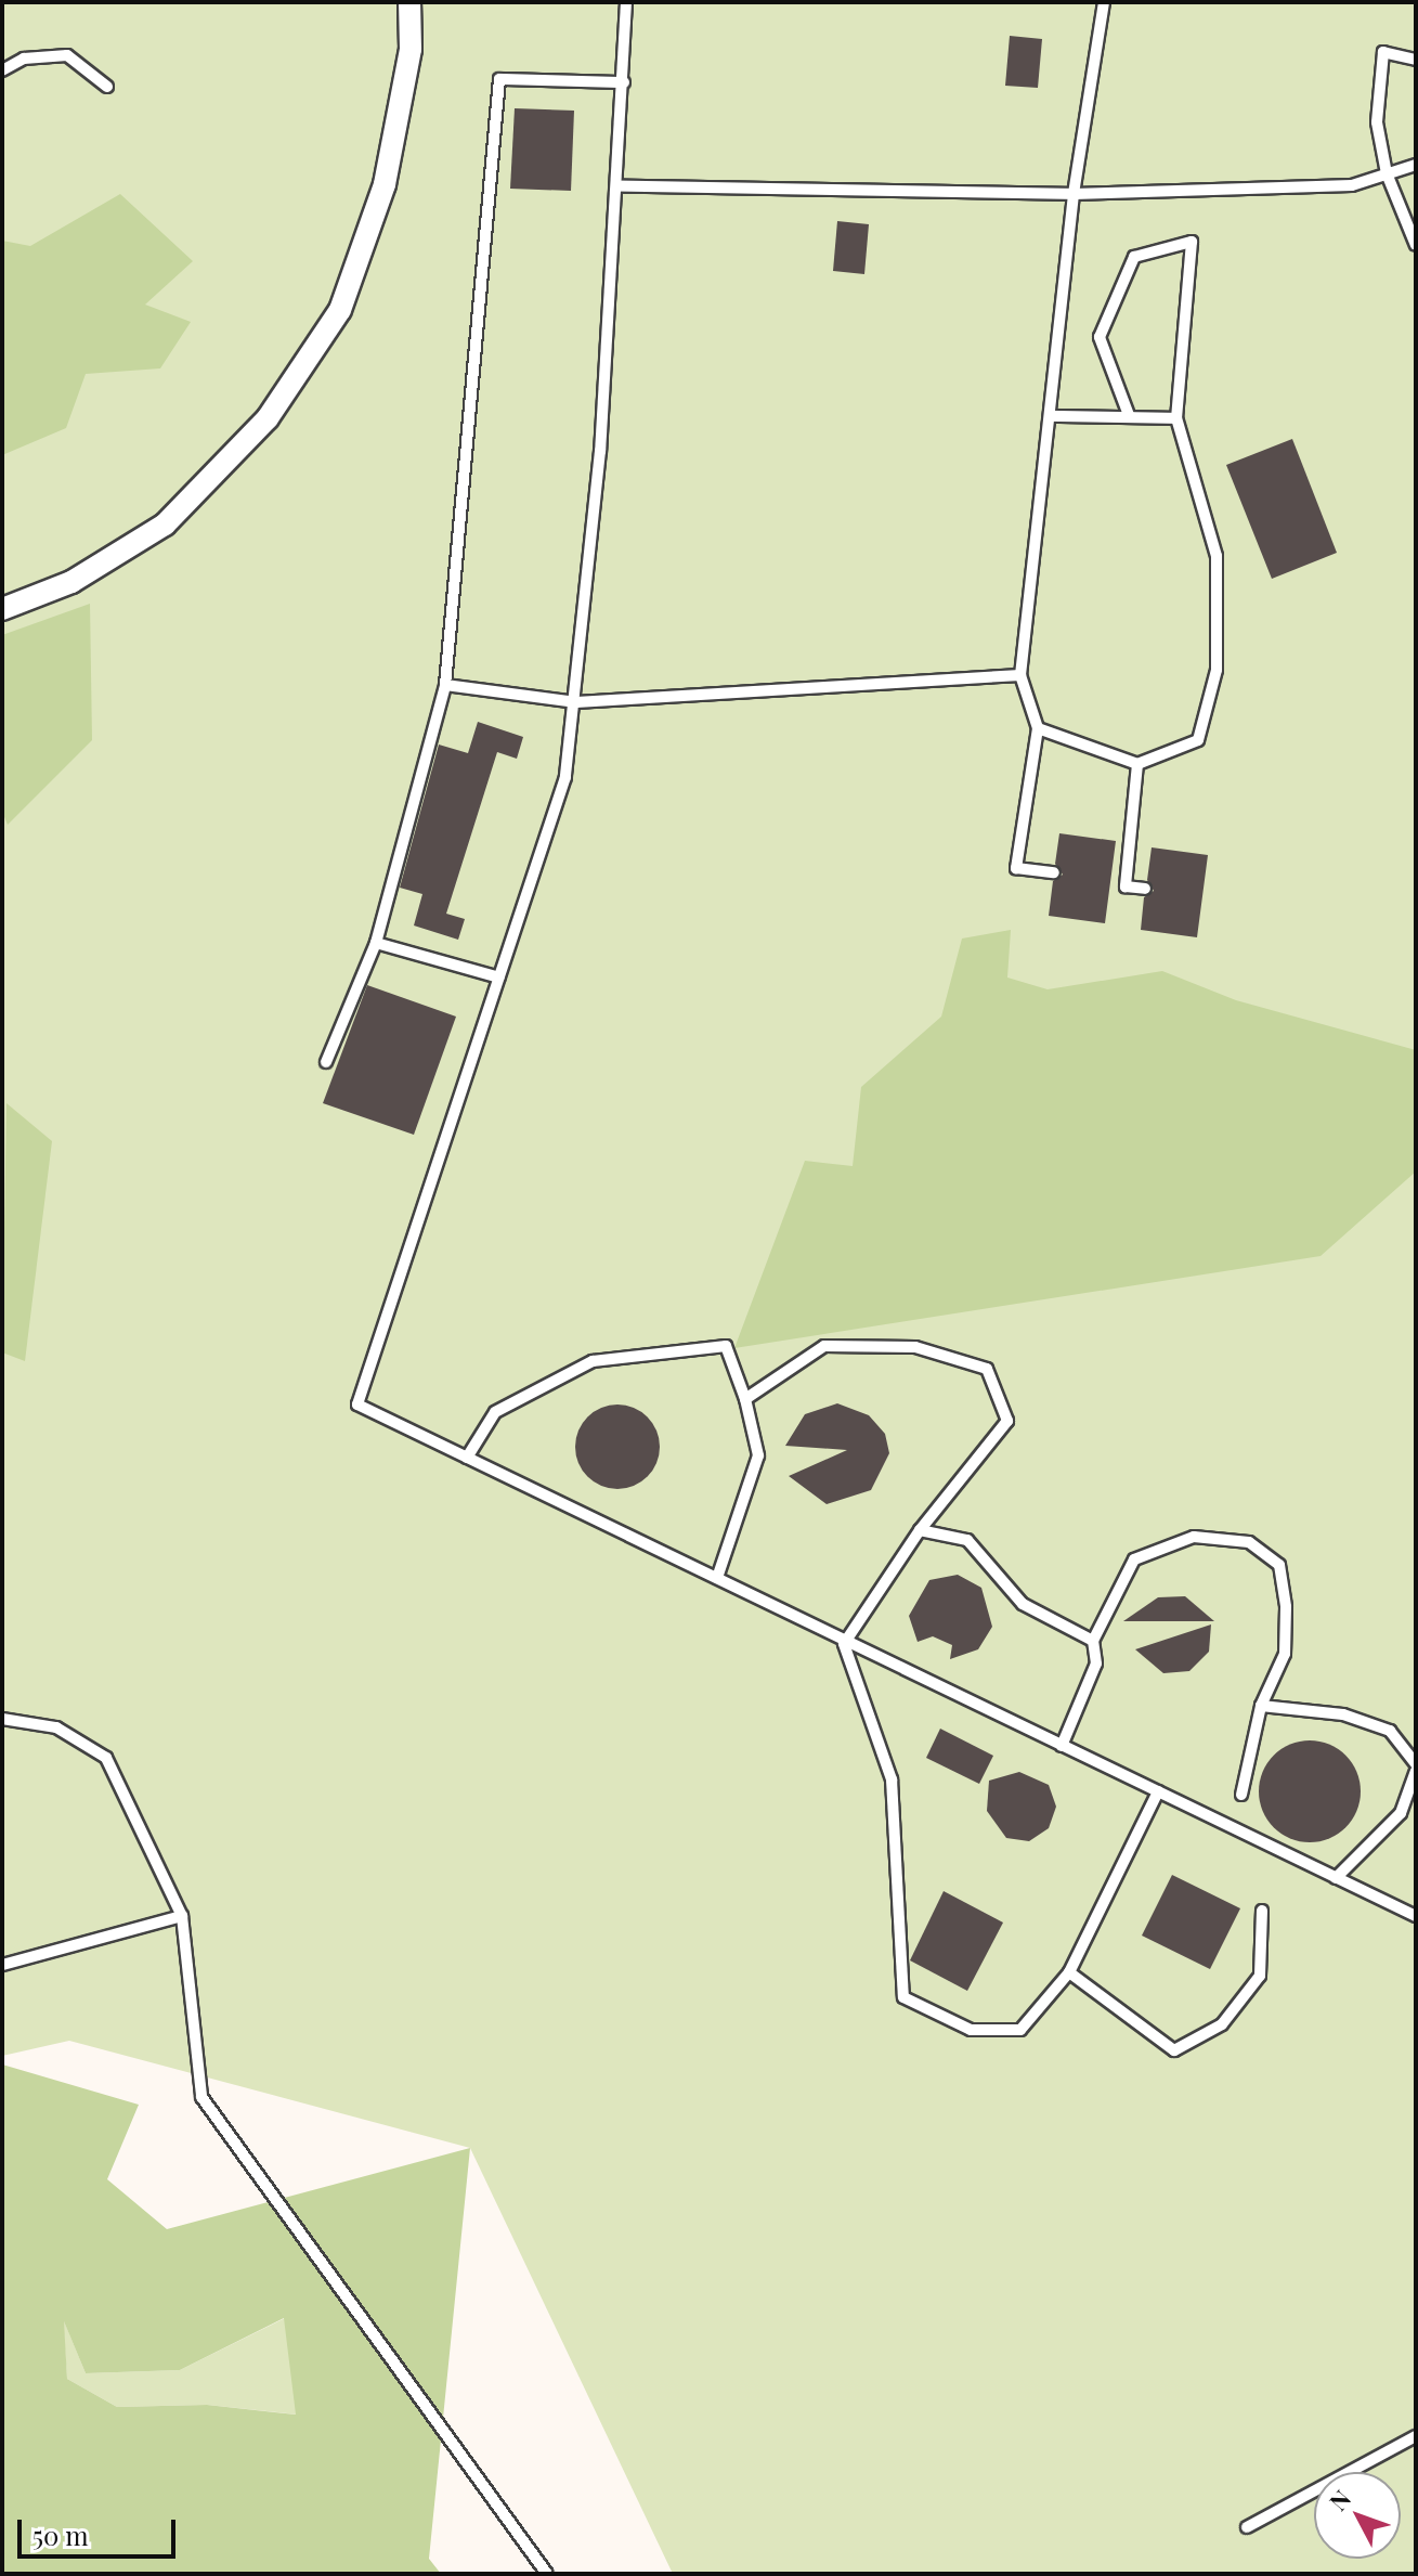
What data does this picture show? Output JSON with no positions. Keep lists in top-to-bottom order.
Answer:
{
  "scale_bar": "50 m",
  "north": "top left"
}
